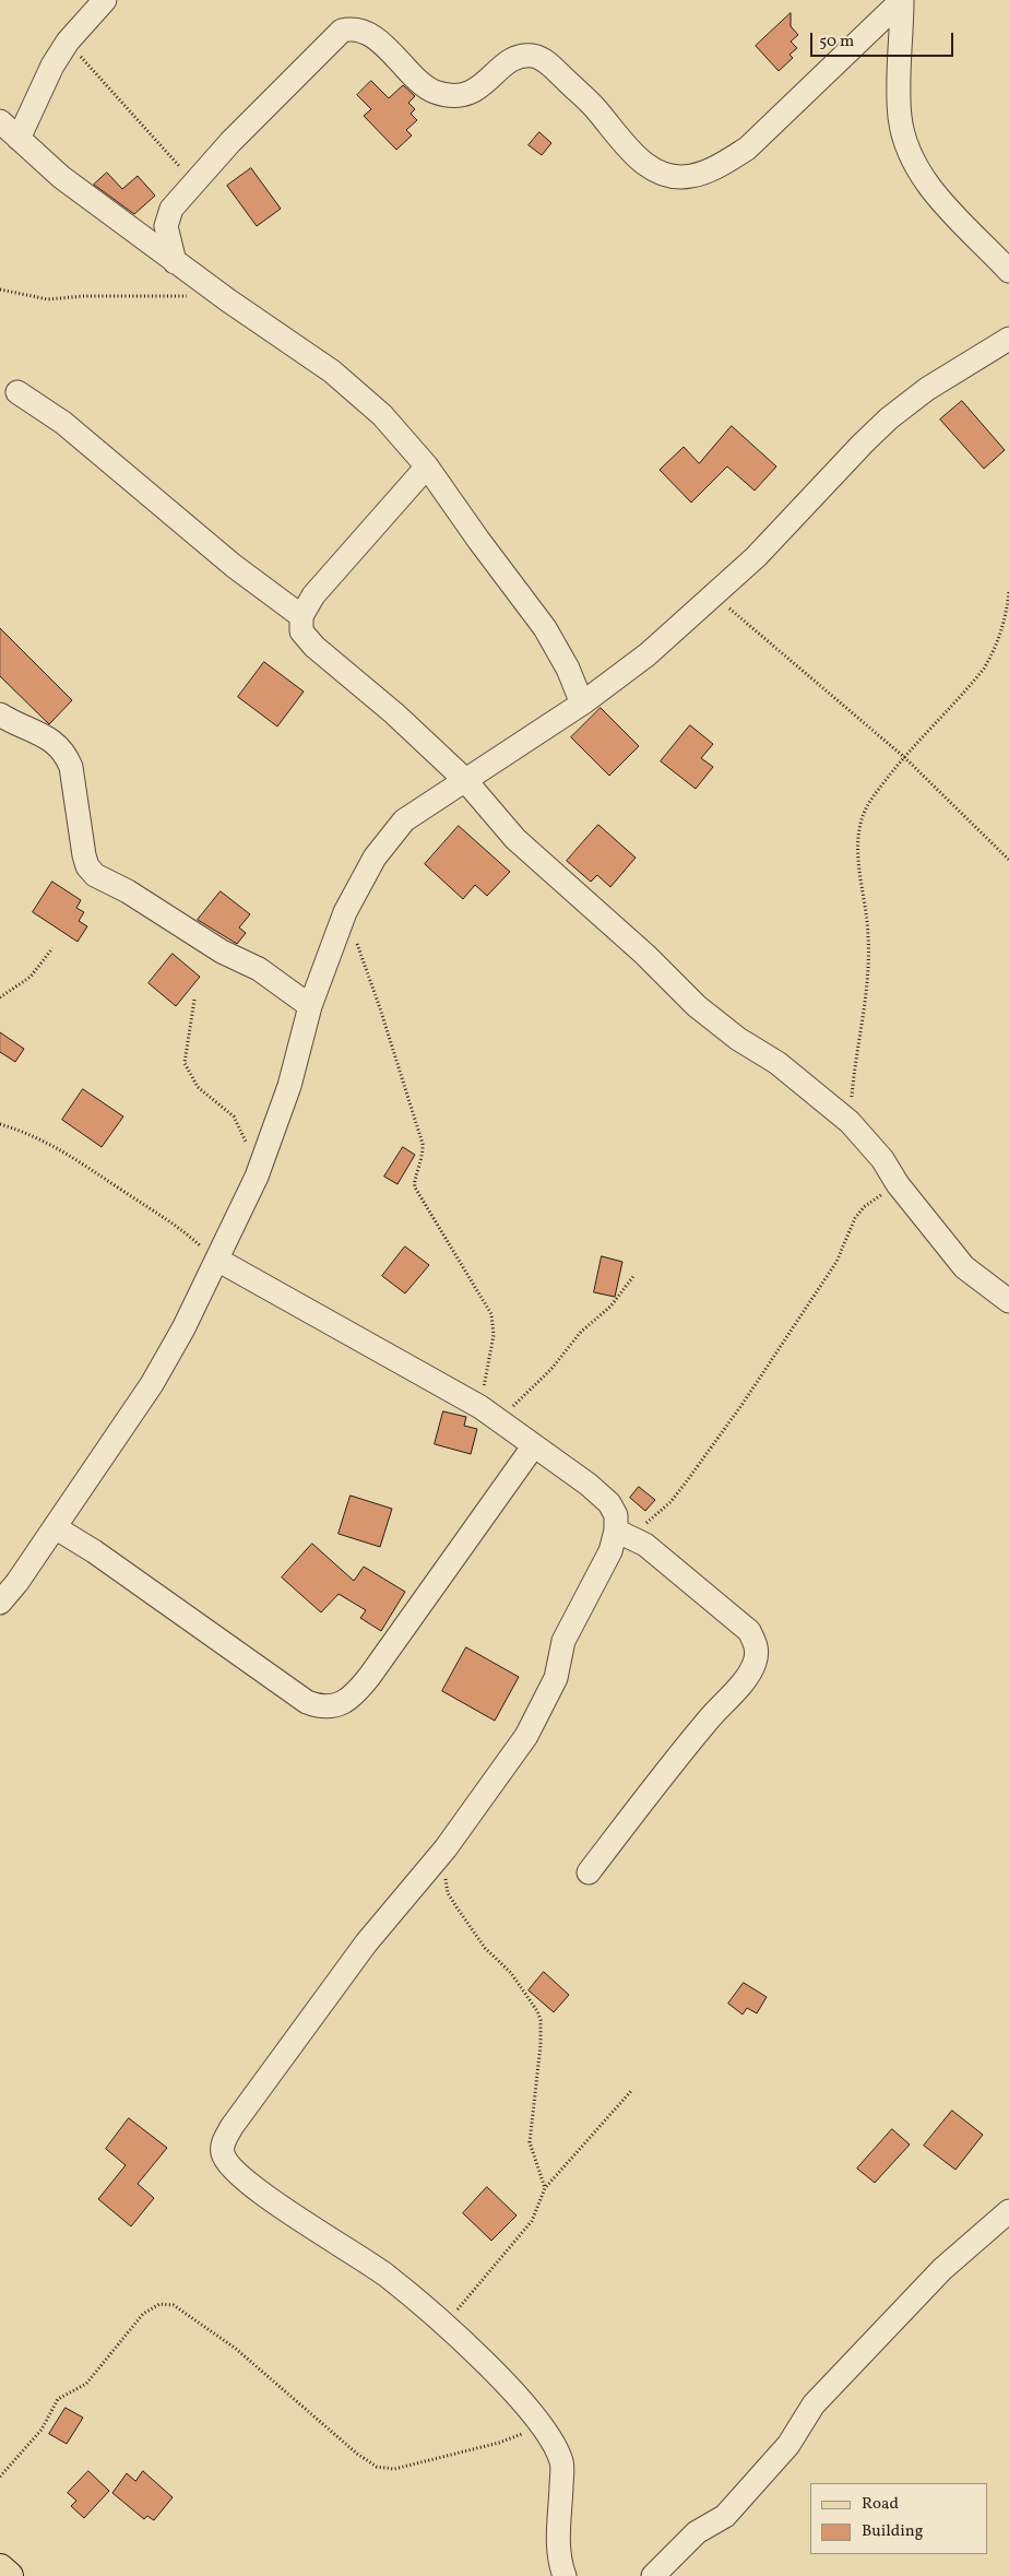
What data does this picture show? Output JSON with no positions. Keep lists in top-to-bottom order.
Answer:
{
  "legend": ["Road", "Building"],
  "scale_bar": "50 m"
}
